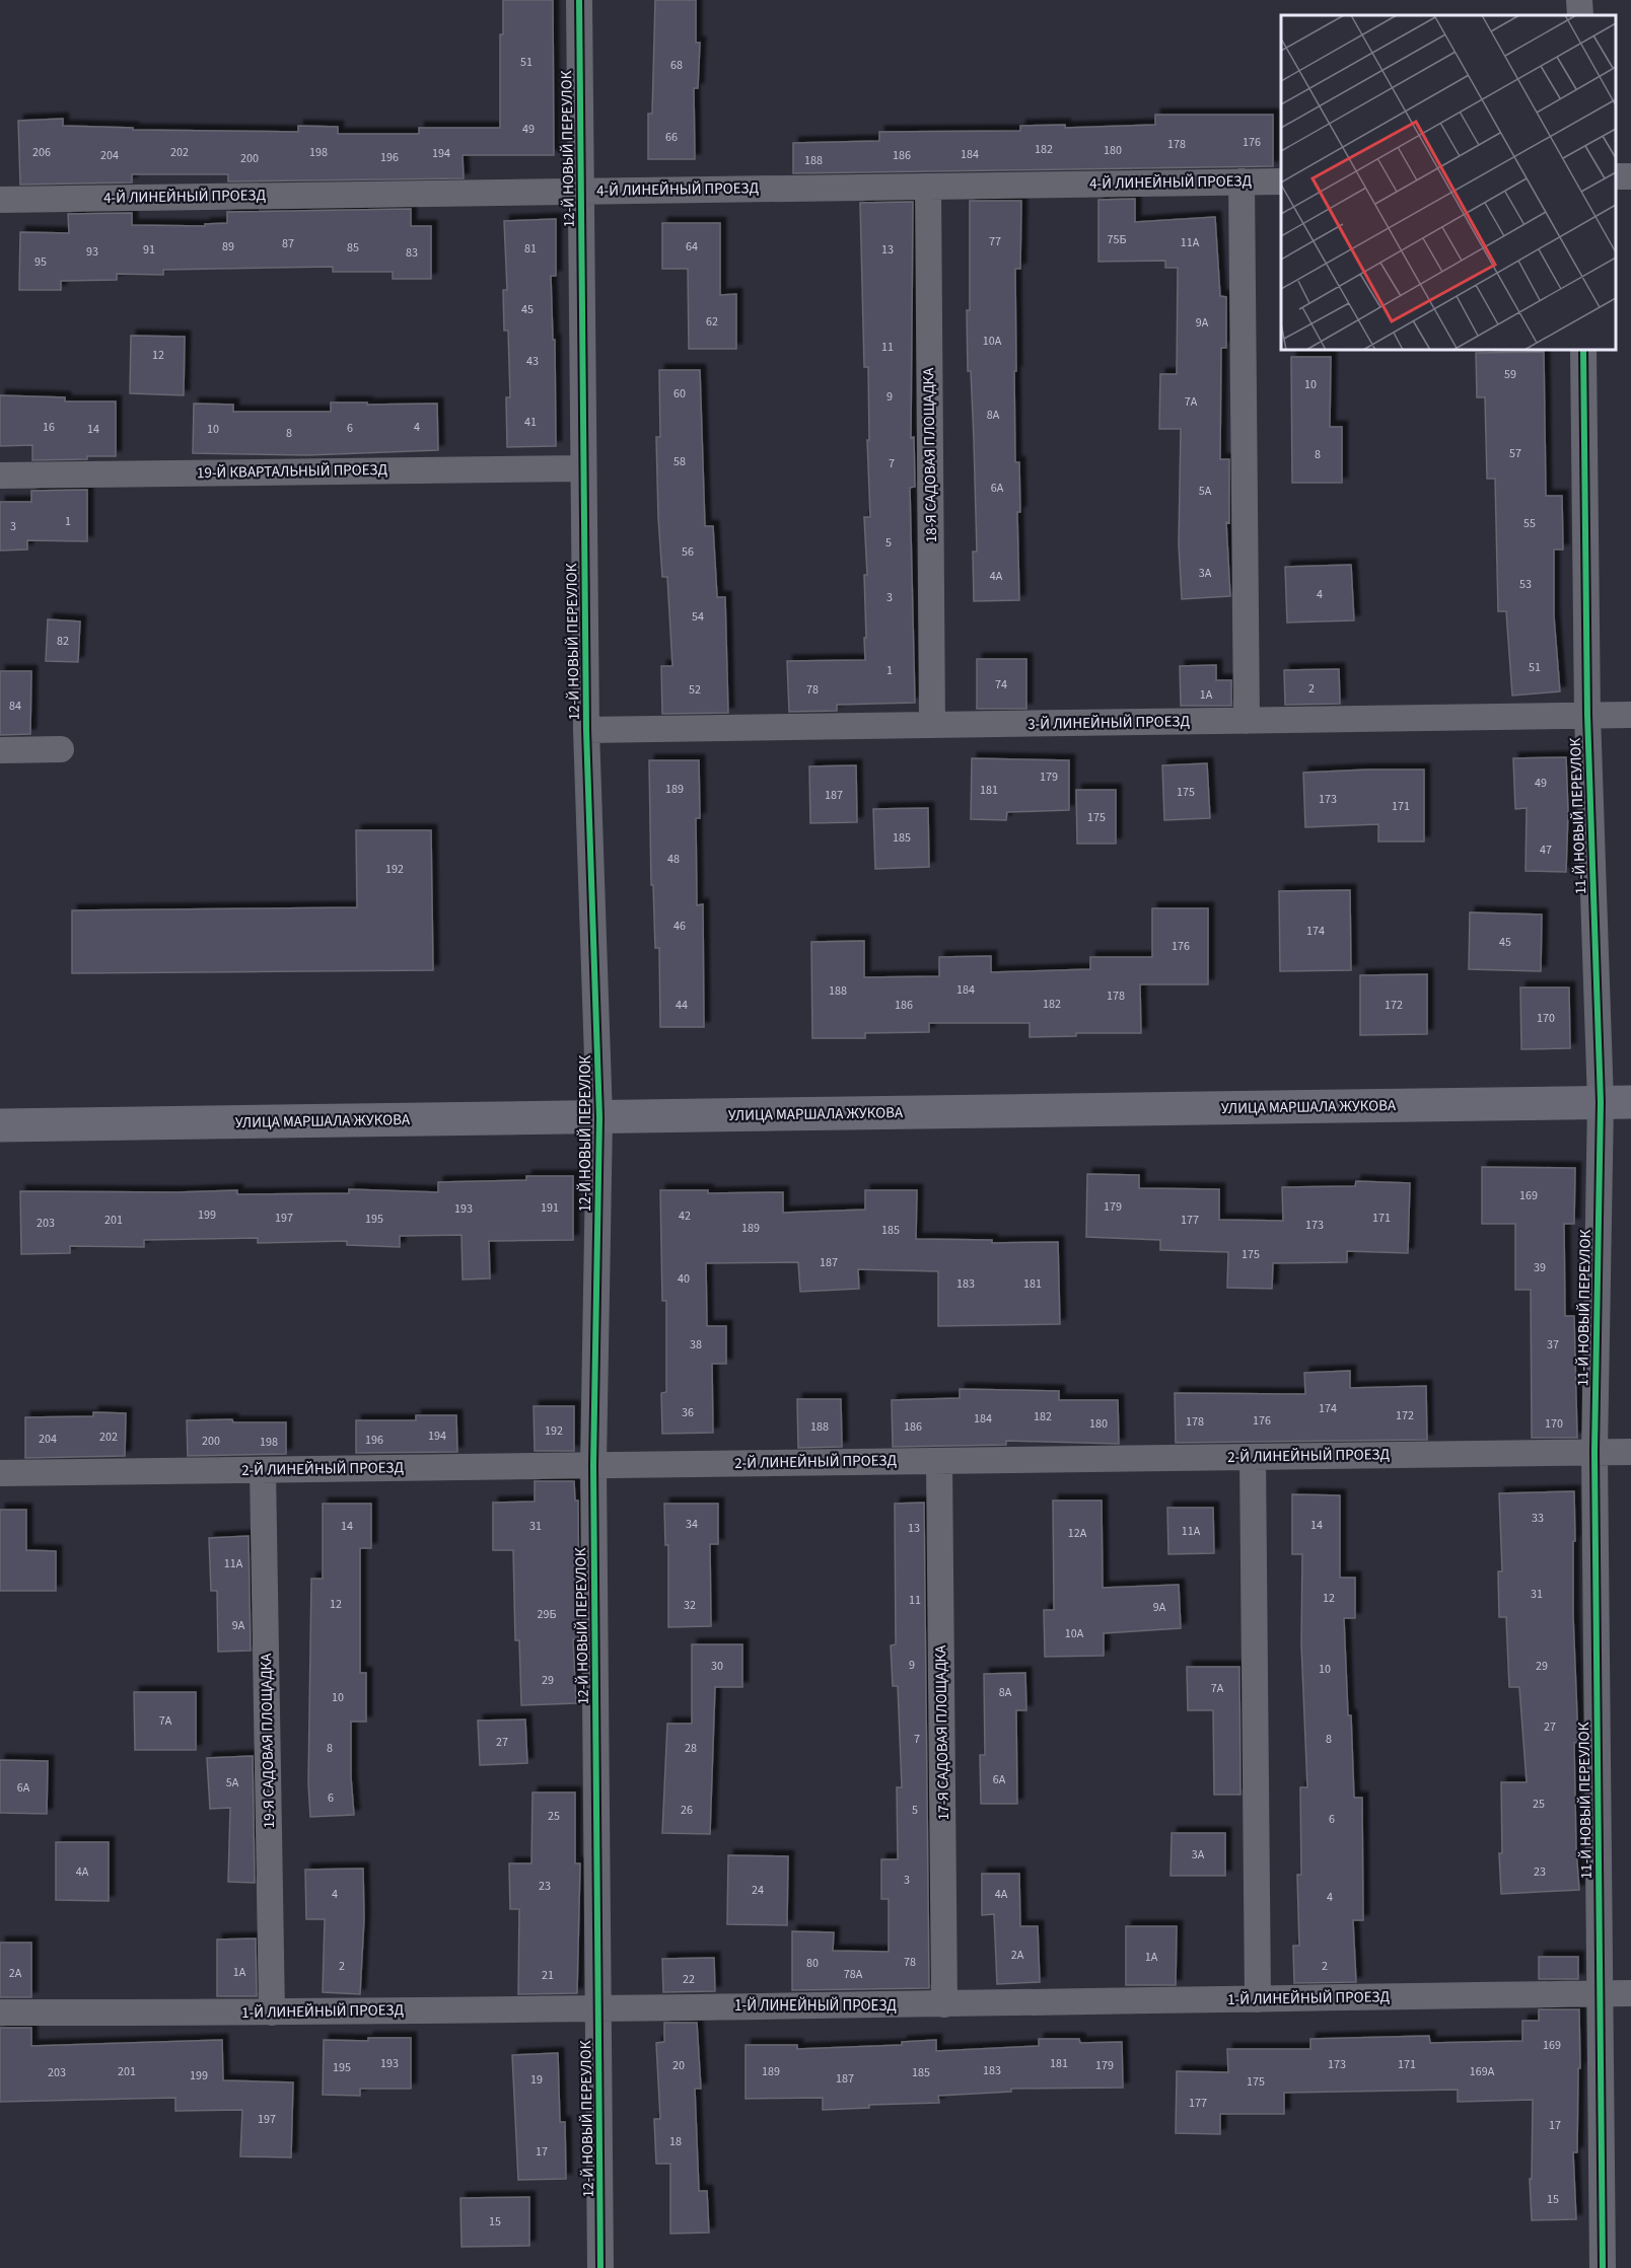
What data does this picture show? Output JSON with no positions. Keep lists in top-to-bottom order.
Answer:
{
  "streets": {
    "main road": ["УЛИЦА МАРШАЛА ЖУКОВА"],
    "street": [
      "12-Й НОВЫЙ ПЕРЕУЛОК",
      "4-Й ЛИНЕЙНЫЙ ПРОЕЗД",
      "18-Я САДОВАЯ ПЛОЩАДКА",
      "19-Й КВАРТАЛЬНЫЙ ПРОЕЗД",
      "3-Й ЛИНЕЙНЫЙ ПРОЕЗД",
      "11-Й НОВЫЙ ПЕРЕУЛОК",
      "2-Й ЛИНЕЙНЫЙ ПРОЕЗД",
      "17-Я САДОВАЯ ПЛОЩАДКА",
      "19-Я САДОВАЯ ПЛОЩАДКА",
      "1-Й ЛИНЕЙНЫЙ ПРОЕЗД"
    ]
  },
  "crossings": [
    ["12-Й НОВЫЙ ПЕРЕУЛОК", "4-Й ЛИНЕЙНЫЙ ПРОЕЗД"],
    ["12-Й НОВЫЙ ПЕРЕУЛОК", "19-Й КВАРТАЛЬНЫЙ ПРОЕЗД"],
    ["12-Й НОВЫЙ ПЕРЕУЛОК", "3-Й ЛИНЕЙНЫЙ ПРОЕЗД"],
    ["12-Й НОВЫЙ ПЕРЕУЛОК", "УЛИЦА МАРШАЛА ЖУКОВА"],
    ["12-Й НОВЫЙ ПЕРЕУЛОК", "2-Й ЛИНЕЙНЫЙ ПРОЕЗД"],
    ["12-Й НОВЫЙ ПЕРЕУЛОК", "1-Й ЛИНЕЙНЫЙ ПРОЕЗД"],
    ["4-Й ЛИНЕЙНЫЙ ПРОЕЗД", "18-Я САДОВАЯ ПЛОЩАДКА"],
    ["18-Я САДОВАЯ ПЛОЩАДКА", "3-Й ЛИНЕЙНЫЙ ПРОЕЗД"],
    ["3-Й ЛИНЕЙНЫЙ ПРОЕЗД", "11-Й НОВЫЙ ПЕРЕУЛОК"],
    ["11-Й НОВЫЙ ПЕРЕУЛОК", "УЛИЦА МАРШАЛА ЖУКОВА"],
    ["11-Й НОВЫЙ ПЕРЕУЛОК", "2-Й ЛИНЕЙНЫЙ ПРОЕЗД"],
    ["11-Й НОВЫЙ ПЕРЕУЛОК", "1-Й ЛИНЕЙНЫЙ ПРОЕЗД"],
    ["2-Й ЛИНЕЙНЫЙ ПРОЕЗД", "17-Я САДОВАЯ ПЛОЩАДКА"],
    ["2-Й ЛИНЕЙНЫЙ ПРОЕЗД", "19-Я САДОВАЯ ПЛОЩАДКА"],
    ["17-Я САДОВАЯ ПЛОЩАДКА", "1-Й ЛИНЕЙНЫЙ ПРОЕЗД"],
    ["19-Я САДОВАЯ ПЛОЩАДКА", "1-Й ЛИНЕЙНЫЙ ПРОЕЗД"]
  ],
  "house_numbers": [
    "51",
    "68",
    "49",
    "66",
    "176",
    "178",
    "182",
    "180",
    "206",
    "202",
    "198",
    "194",
    "184",
    "204",
    "186",
    "196",
    "200",
    "188",
    "75Б",
    "77",
    "11А",
    "87",
    "89",
    "64",
    "85",
    "81",
    "91",
    "13",
    "93",
    "83",
    "95",
    "45",
    "62",
    "9А",
    "10А",
    "11",
    "12",
    "43",
    "59",
    "10",
    "60",
    "9",
    "7А",
    "8А",
    "41",
    "16",
    "4",
    "6",
    "14",
    "10",
    "8",
    "57",
    "8",
    "58",
    "7",
    "6А",
    "5А",
    "1",
    "55",
    "3",
    "5",
    "56",
    "3А",
    "4А",
    "53",
    "4",
    "3",
    "54",
    "82",
    "51",
    "1",
    "74",
    "2",
    "52",
    "78",
    "1А",
    "84",
    "179",
    "49",
    "189",
    "181",
    "175",
    "187",
    "173",
    "171",
    "175",
    "185",
    "47",
    "48",
    "192",
    "46",
    "174",
    "45",
    "176",
    "184",
    "188",
    "178",
    "182",
    "44",
    "186",
    "172",
    "170",
    "169",
    "179",
    "191",
    "193",
    "199",
    "42",
    "197",
    "171",
    "195",
    "201",
    "177",
    "203",
    "173",
    "189",
    "185",
    "175",
    "187",
    "39",
    "40",
    "183",
    "181",
    "38",
    "37",
    "174",
    "36",
    "172",
    "182",
    "184",
    "176",
    "178",
    "180",
    "170",
    "188",
    "186",
    "192",
    "194",
    "202",
    "204",
    "196",
    "200",
    "198",
    "33",
    "34",
    "14",
    "14",
    "31",
    "13",
    "11А",
    "12А",
    "11А",
    "31",
    "12",
    "11",
    "12",
    "32",
    "9А",
    "29Б",
    "9А",
    "10А",
    "9",
    "30",
    "29",
    "10",
    "29",
    "7А",
    "8А",
    "10",
    "7А",
    "27",
    "7",
    "8",
    "27",
    "8",
    "28",
    "6А",
    "5А",
    "6А",
    "6",
    "25",
    "26",
    "5",
    "25",
    "6",
    "3А",
    "4А",
    "23",
    "3",
    "23",
    "24",
    "4",
    "4А",
    "4",
    "2А",
    "1А",
    "78",
    "80",
    "2",
    "2",
    "1А",
    "2А",
    "78А",
    "21",
    "22",
    "169",
    "193",
    "181",
    "173",
    "171",
    "20",
    "179",
    "195",
    "183",
    "201",
    "189",
    "169А",
    "203",
    "185",
    "199",
    "187",
    "19",
    "175",
    "177",
    "197",
    "17",
    "18",
    "17",
    "15",
    "15"
  ]
}
